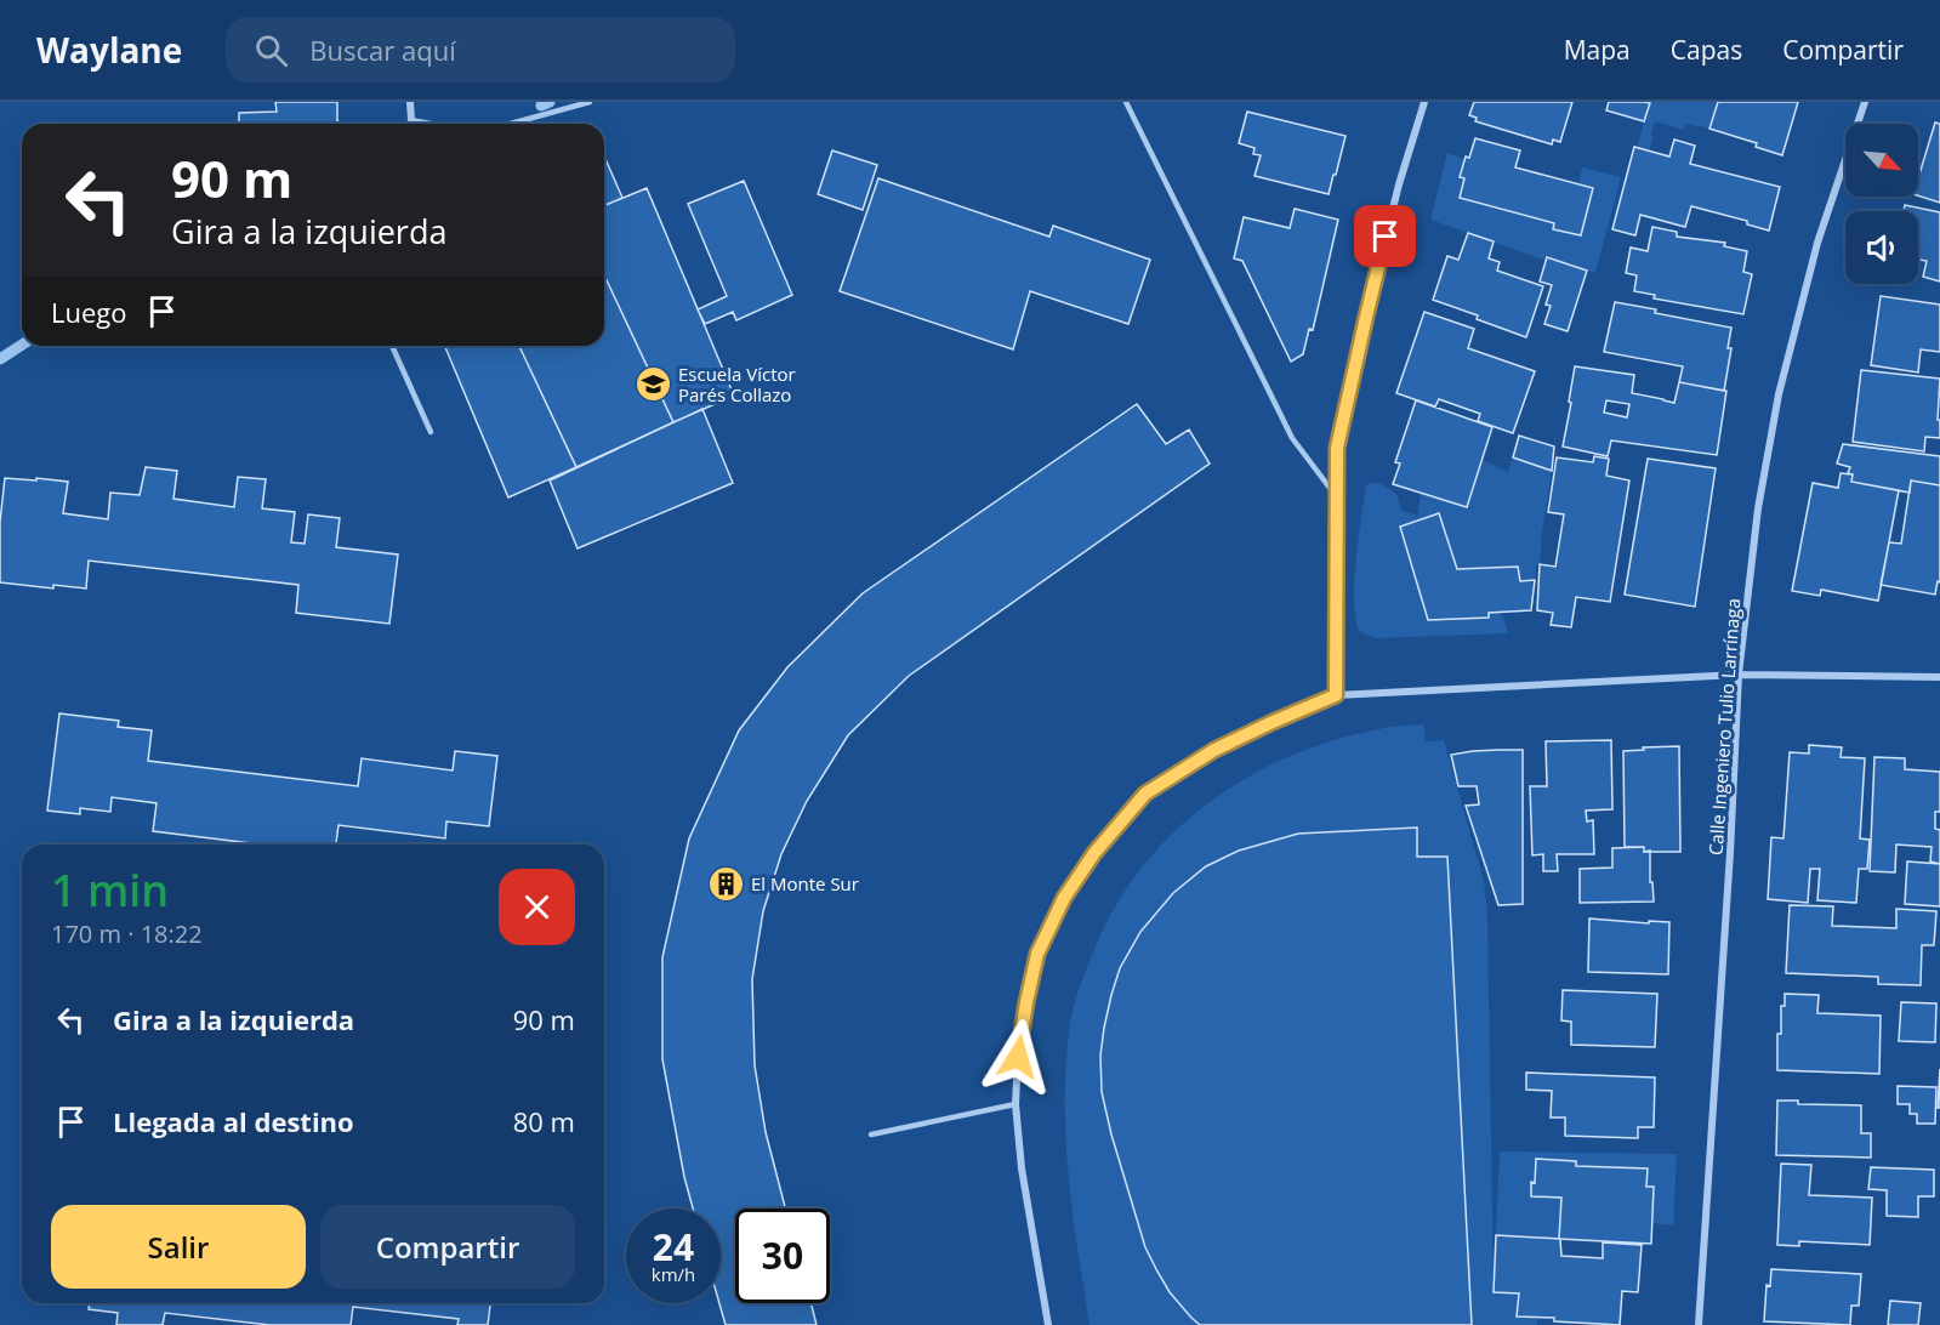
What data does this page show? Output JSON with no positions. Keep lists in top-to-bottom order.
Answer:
{
  "streets": {
    "street": ["Calle Ingeniero Tulio Larrínaga"]
  },
  "places": {
    "school or university": ["Escuela Víctor Parés Collazo"],
    "building": ["El Monte Sur"]
  },
  "north": "bottom right",
  "page": {
    "header": "Waylane",
    "search": "Buscar aquí",
    "nav": ["Mapa", "Capas", "Compartir"],
    "turn": ["90 m", "Gira a la izquierda"],
    "then": "Luego",
    "heading": ["1 min", "170 m · 18:22"],
    "list": [
      {
        "name": "Gira a la izquierda",
        "value": "90 m"
      },
      {
        "name": "Llegada al destino",
        "value": "80 m"
      }
    ],
    "buttons": ["Salir", "Compartir"],
    "speed": "24 km/h",
    "limit": "30"
  }
}
